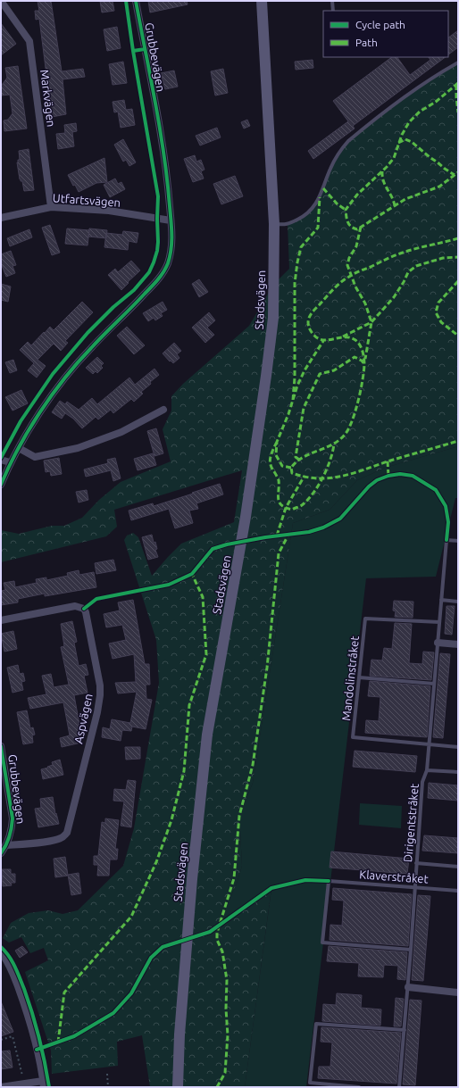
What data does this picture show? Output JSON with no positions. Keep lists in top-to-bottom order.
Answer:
{
  "streets": {
    "main road": ["Stadsvägen"],
    "street": [
      "Grubbevägen",
      "Markvägen",
      "Utfartsvägen",
      "Aspvägen"
    ],
    "lane": ["Mandolinstråket", "Dirigentstråket", "Klaverstråket"]
  },
  "crossings": [
    ["Grubbevägen", "Utfartsvägen"],
    ["Grubbevägen", "Aspvägen"],
    ["Markvägen", "Utfartsvägen"],
    ["Mandolinstråket", "Dirigentstråket"],
    ["Dirigentstråket", "Klaverstråket"]
  ],
  "legend": ["Cycle path", "Path"]
}
